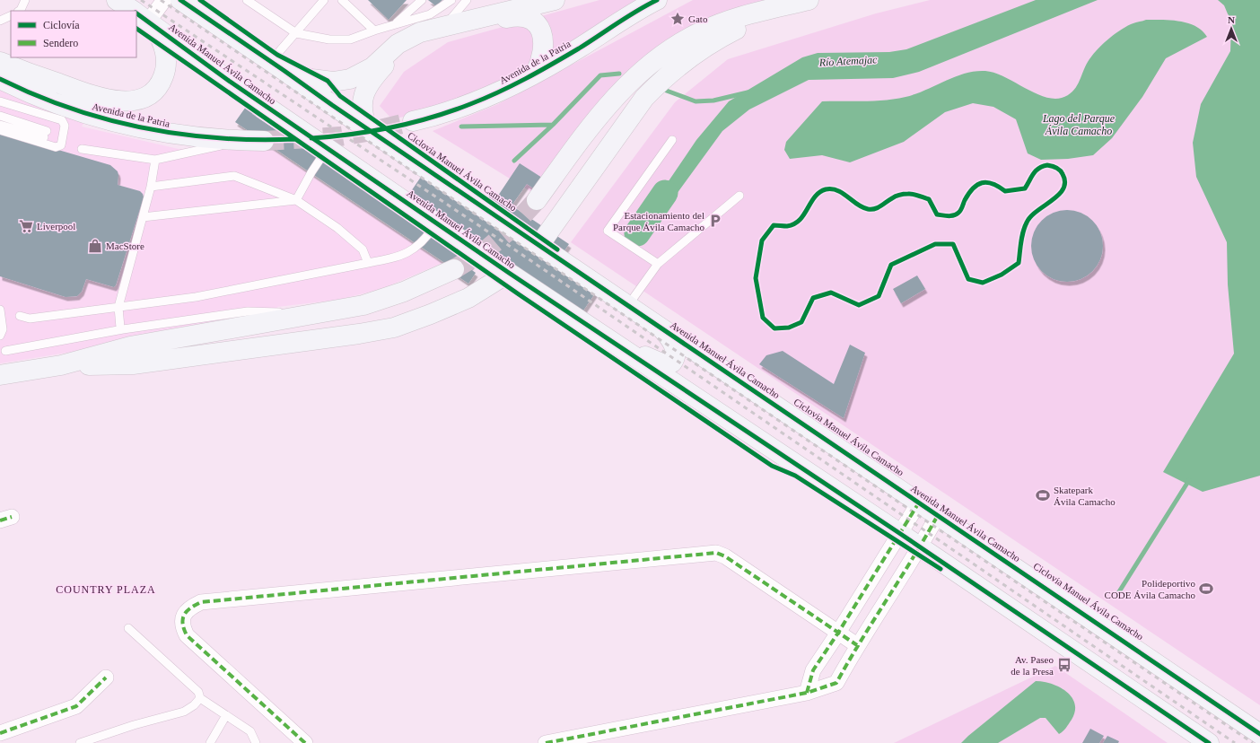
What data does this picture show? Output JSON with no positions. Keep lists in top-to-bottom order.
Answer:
{
  "streets": {
    "main road": ["Avenida de la Patria", "Avenida Manuel Ávila Camacho"],
    "cycle path": ["Ciclovia Manuel Ávila Camacho"]
  },
  "districts": ["COUNTRY PLAZA"],
  "water": ["Río Atemajac", "Lago del Parque Ávila Camacho"],
  "places": {
    "place": ["Gato"],
    "parking": ["Estacionamiento del Parque Ávila Camacho"],
    "supermarket": ["Liverpool"],
    "shop": ["MacStore"],
    "sports": ["Skatepark Ávila Camacho", "Polideportivo CODE Ávila Camacho"],
    "bus stop": ["Av. Paseo de la Presa"]
  },
  "legend": ["Ciclovía", "Sendero"],
  "north": "top"
}
